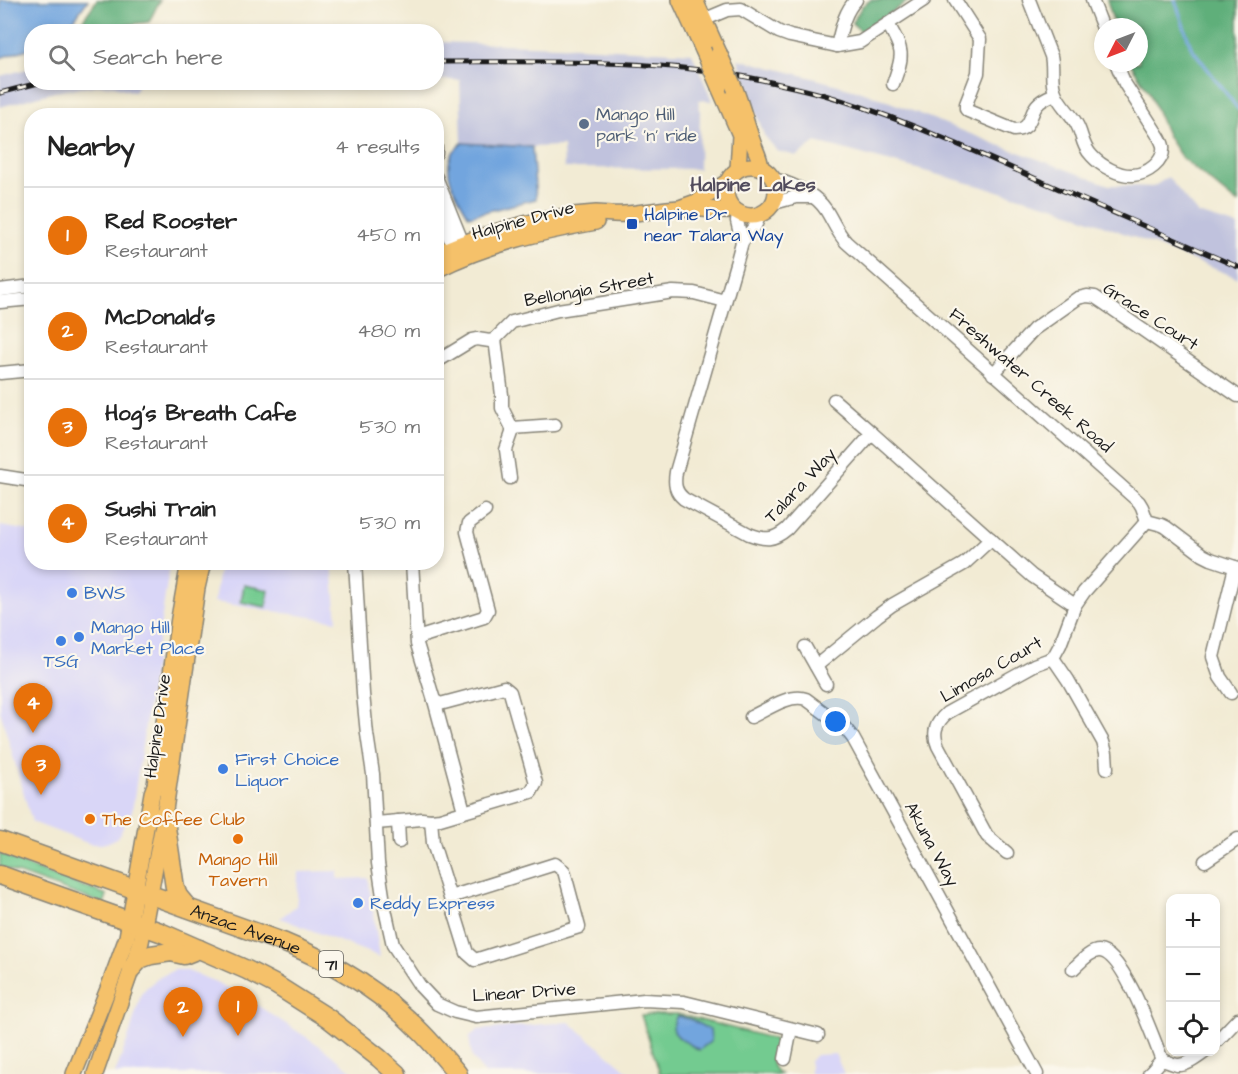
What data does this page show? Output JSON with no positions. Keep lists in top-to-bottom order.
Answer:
{
  "streets": {
    "highway": ["Anzac Avenue", "71"],
    "main road": ["Halpine Drive"],
    "street": [
      "Bellongia Street",
      "Grace Court",
      "Freshwater Creek Road",
      "Talara Way",
      "Limosa Court",
      "Akuna Way",
      "Linear Drive"
    ]
  },
  "crossings": [
    ["Halpine Drive", "Freshwater Creek Road"],
    ["Halpine Drive", "Talara Way"],
    ["Halpine Drive", "Anzac Avenue"],
    ["Bellongia Street", "Talara Way"],
    ["Grace Court", "Freshwater Creek Road"],
    ["Freshwater Creek Road", "Talara Way"],
    ["Freshwater Creek Road", "Limosa Court"]
  ],
  "districts": ["Halpine Lakes"],
  "places": {
    "other": [
      "Mango Hill park 'n' ride",
      "BWS",
      "Mango Hill Market Place",
      "TSG",
      "First Choice Liquor",
      "The Coffee Club",
      "Mango Hill Tavern",
      "Reddy Express"
    ],
    "transit": ["Halpine Dr near Talara Way"]
  },
  "north": "bottom left",
  "page": {
    "search": "Search here",
    "heading": ["Nearby", "4 results"],
    "list": [
      {
        "mark": "1",
        "name": "Red Rooster",
        "note": "Restaurant",
        "value": "450 m"
      },
      {
        "mark": "2",
        "name": "McDonald's",
        "note": "Restaurant",
        "value": "480 m"
      },
      {
        "mark": "3",
        "name": "Hog's Breath Cafe",
        "note": "Restaurant",
        "value": "530 m"
      },
      {
        "mark": "4",
        "name": "Sushi Train",
        "note": "Restaurant",
        "value": "530 m"
      }
    ],
    "pins": [
      "4",
      "3",
      "1",
      "2"
    ],
    "map_buttons": ["+", "−"]
  }
}
